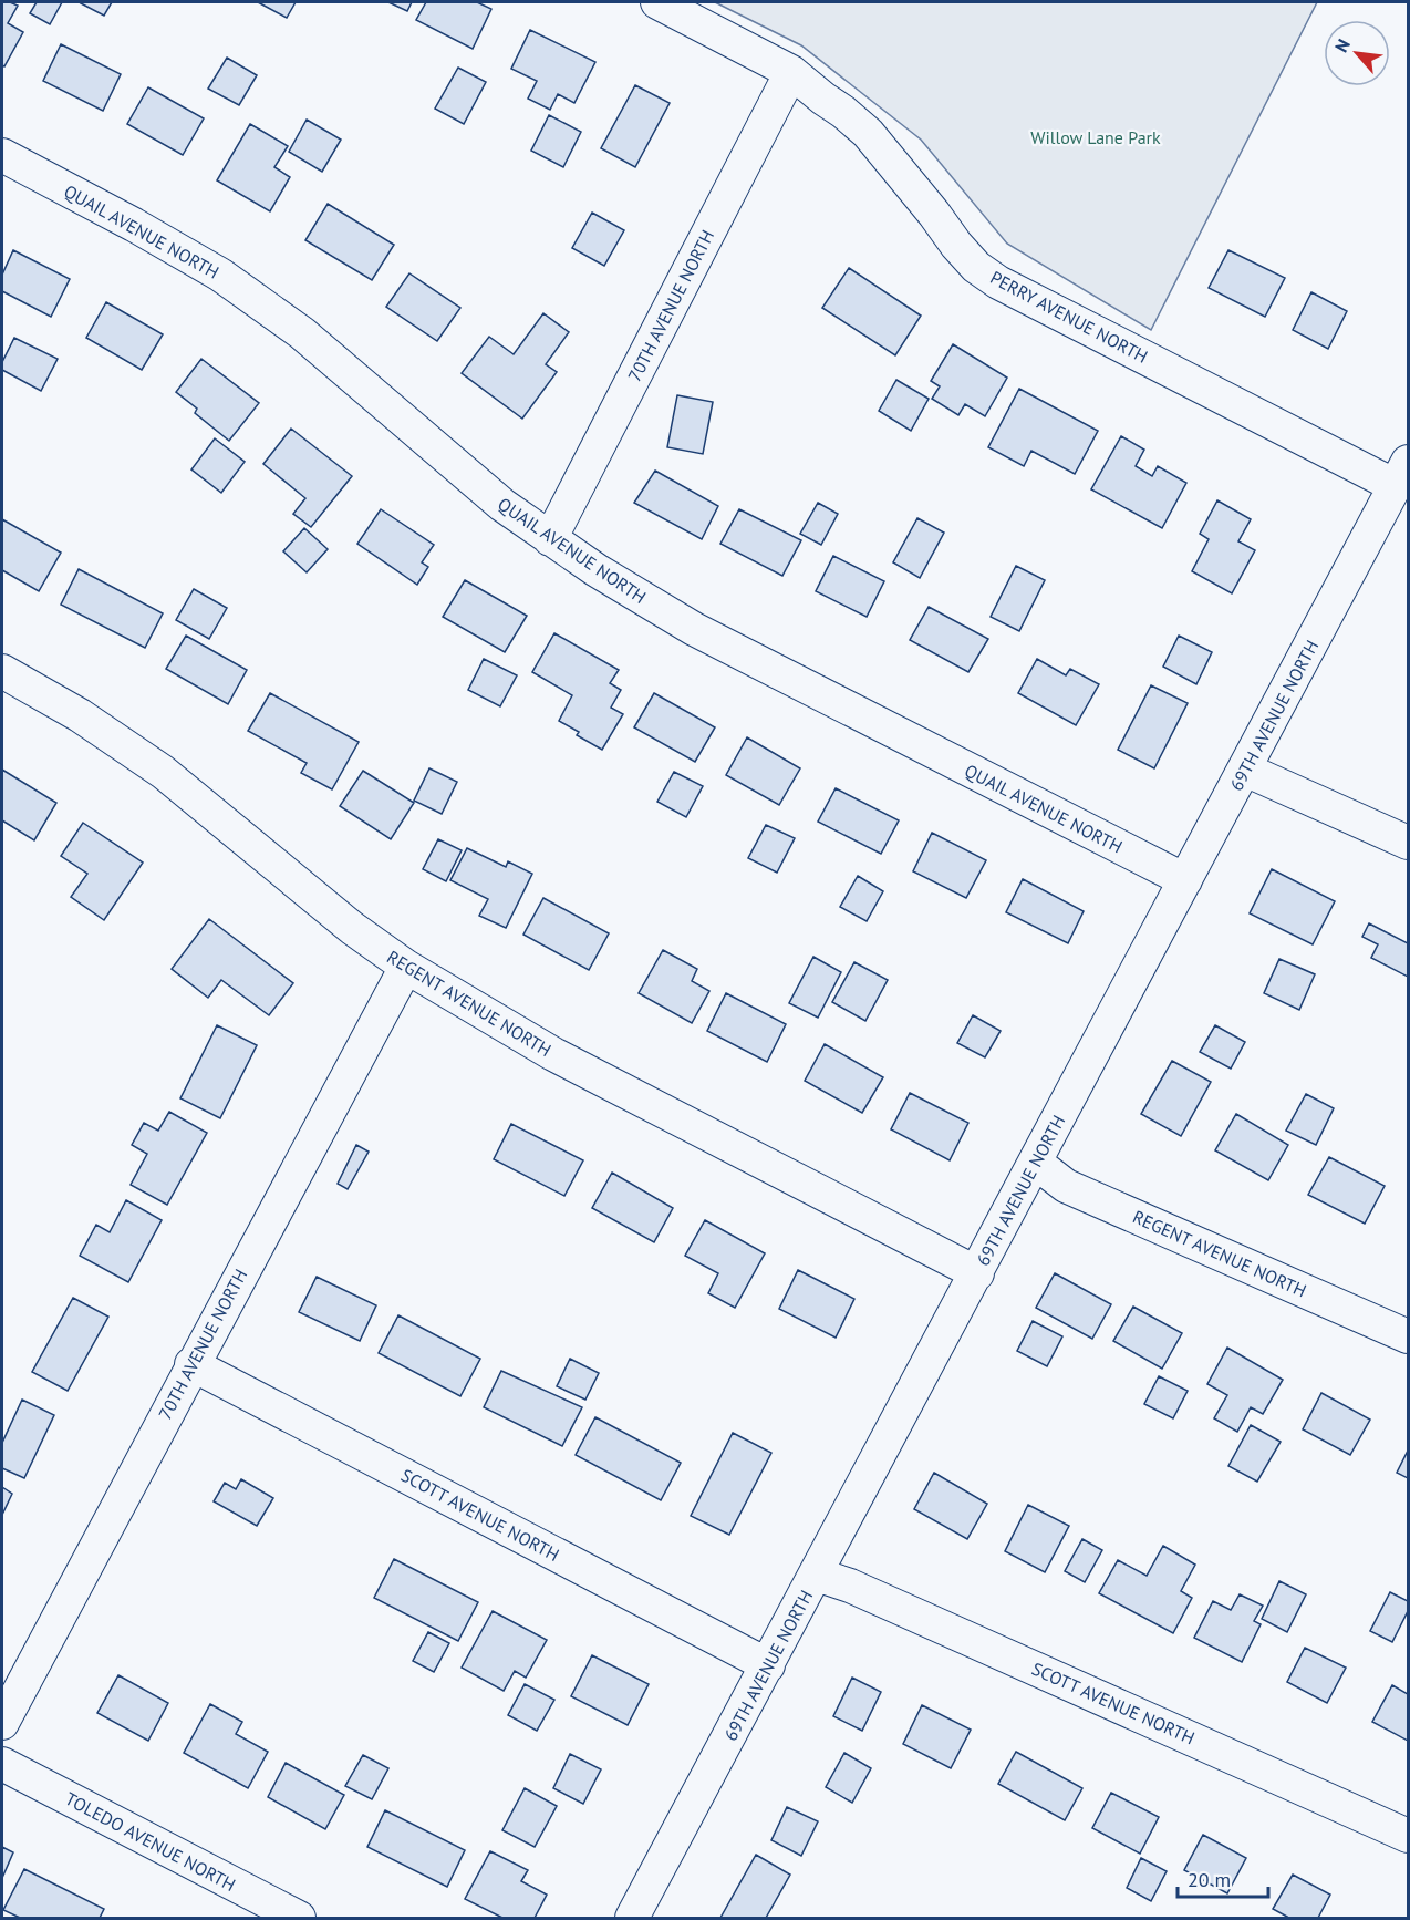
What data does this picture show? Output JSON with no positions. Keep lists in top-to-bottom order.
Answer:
{
  "streets": {
    "street": [
      "QUAIL AVENUE NORTH",
      "70TH AVENUE NORTH",
      "PERRY AVENUE NORTH",
      "69TH AVENUE NORTH",
      "REGENT AVENUE NORTH",
      "SCOTT AVENUE NORTH",
      "TOLEDO AVENUE NORTH"
    ]
  },
  "crossings": [
    ["QUAIL AVENUE NORTH", "70TH AVENUE NORTH"],
    ["QUAIL AVENUE NORTH", "69TH AVENUE NORTH"],
    ["70TH AVENUE NORTH", "PERRY AVENUE NORTH"],
    ["70TH AVENUE NORTH", "REGENT AVENUE NORTH"],
    ["70TH AVENUE NORTH", "SCOTT AVENUE NORTH"],
    ["PERRY AVENUE NORTH", "69TH AVENUE NORTH"],
    ["69TH AVENUE NORTH", "REGENT AVENUE NORTH"],
    ["69TH AVENUE NORTH", "SCOTT AVENUE NORTH"]
  ],
  "parks": ["Willow Lane Park"],
  "scale_bar": "20 m",
  "north": "top left"
}
